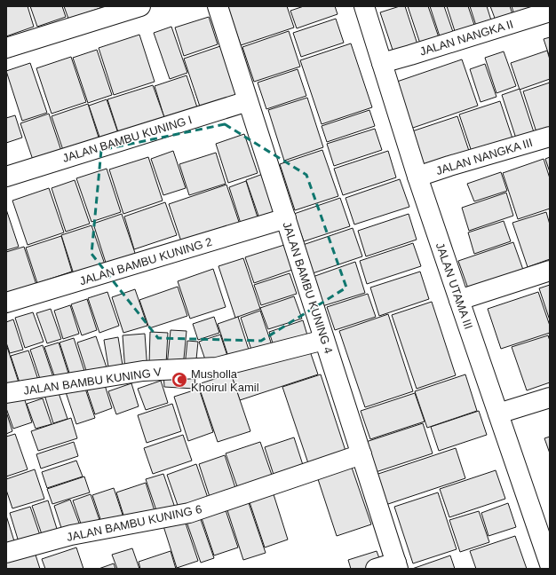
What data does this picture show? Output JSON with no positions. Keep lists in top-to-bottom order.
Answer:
{
  "streets": {
    "street": [
      "JALAN NANGKA II",
      "JALAN BAMBU KUNING I",
      "JALAN NANGKA III",
      "JALAN BAMBU KUNING 2",
      "JALAN UTAMA III",
      "JALAN BAMBU KUNING 4",
      "JALAN BAMBU KUNING V",
      "JALAN BAMBU KUNING 6"
    ]
  },
  "crossings": [
    ["JALAN NANGKA II", "JALAN UTAMA III"],
    ["JALAN BAMBU KUNING I", "JALAN BAMBU KUNING 4"],
    ["JALAN NANGKA III", "JALAN UTAMA III"],
    ["JALAN BAMBU KUNING 2", "JALAN BAMBU KUNING 4"],
    ["JALAN BAMBU KUNING 4", "JALAN BAMBU KUNING V"],
    ["JALAN BAMBU KUNING 4", "JALAN BAMBU KUNING 6"]
  ],
  "places": {
    "mosque": ["Musholla Khoirul Kamil"]
  }
}
